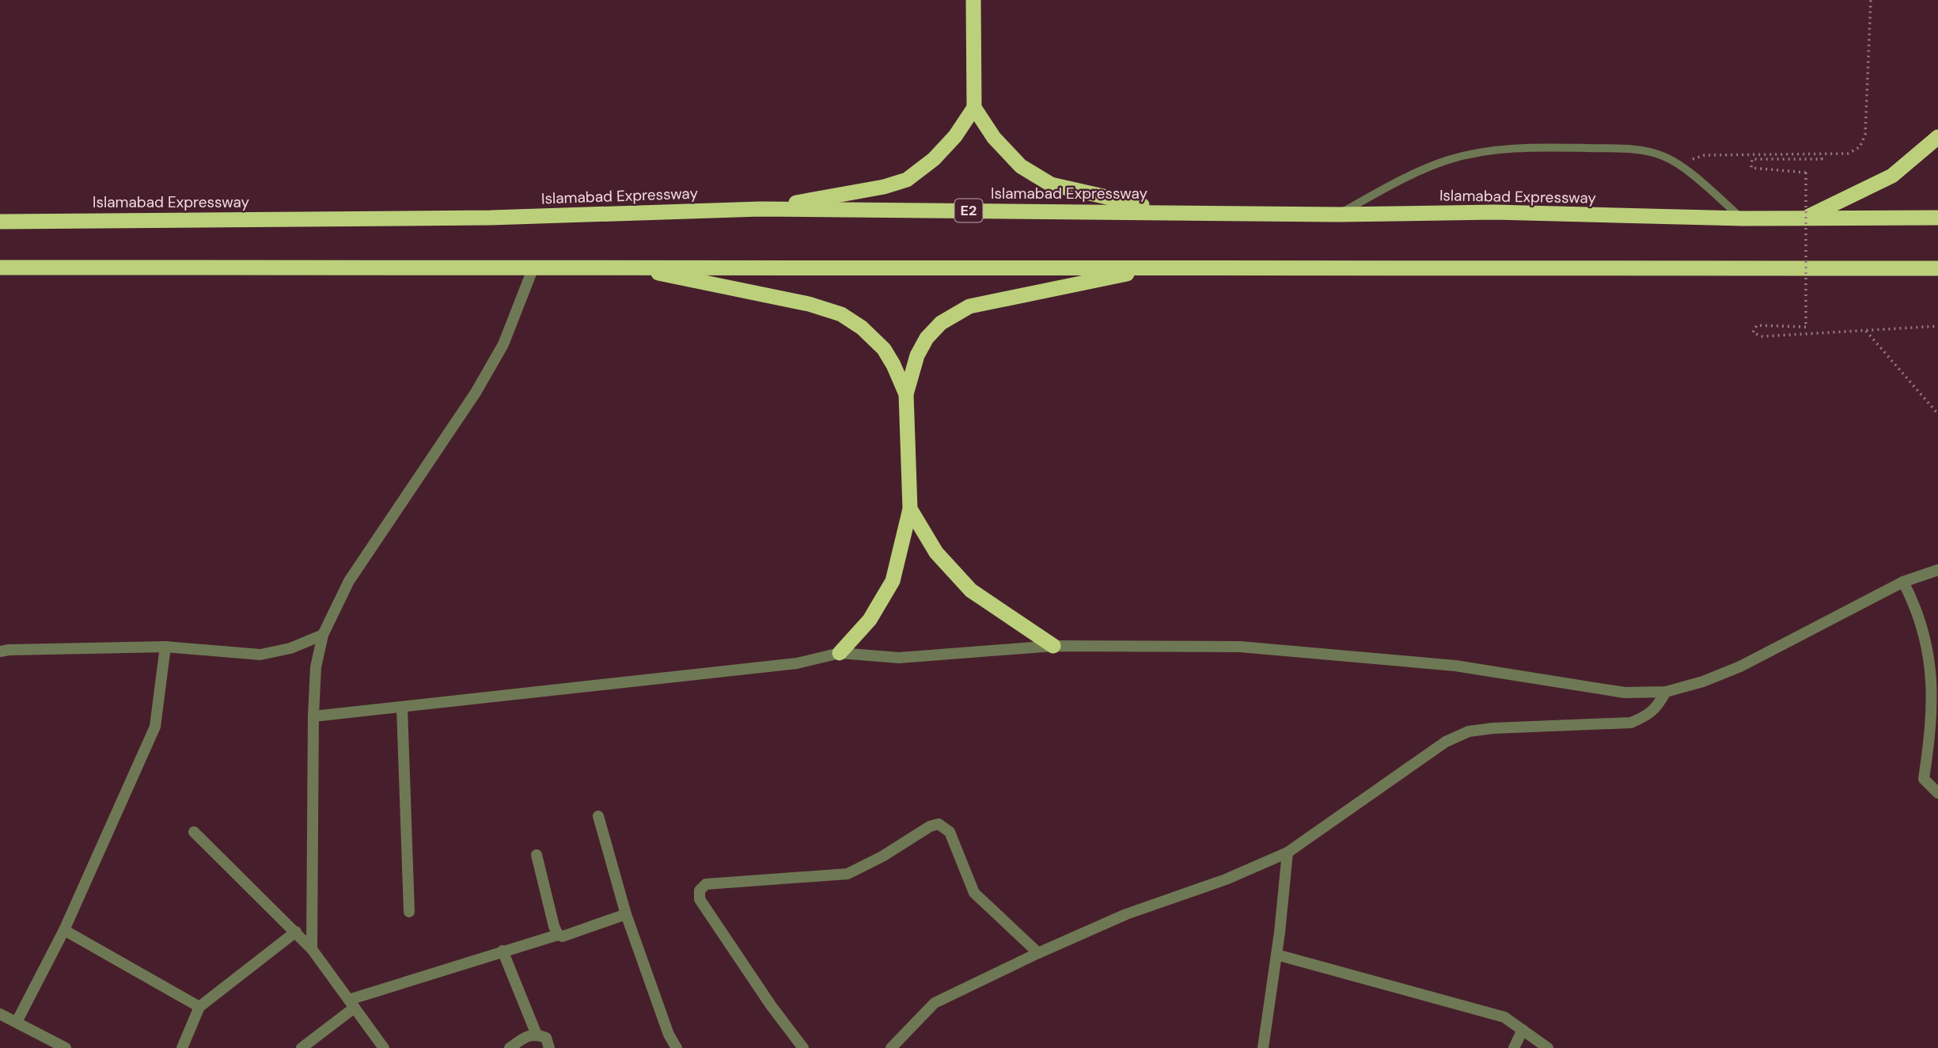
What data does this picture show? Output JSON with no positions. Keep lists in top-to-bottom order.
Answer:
{
  "streets": {
    "highway": ["Islamabad Expressway", "E2"]
  }
}
